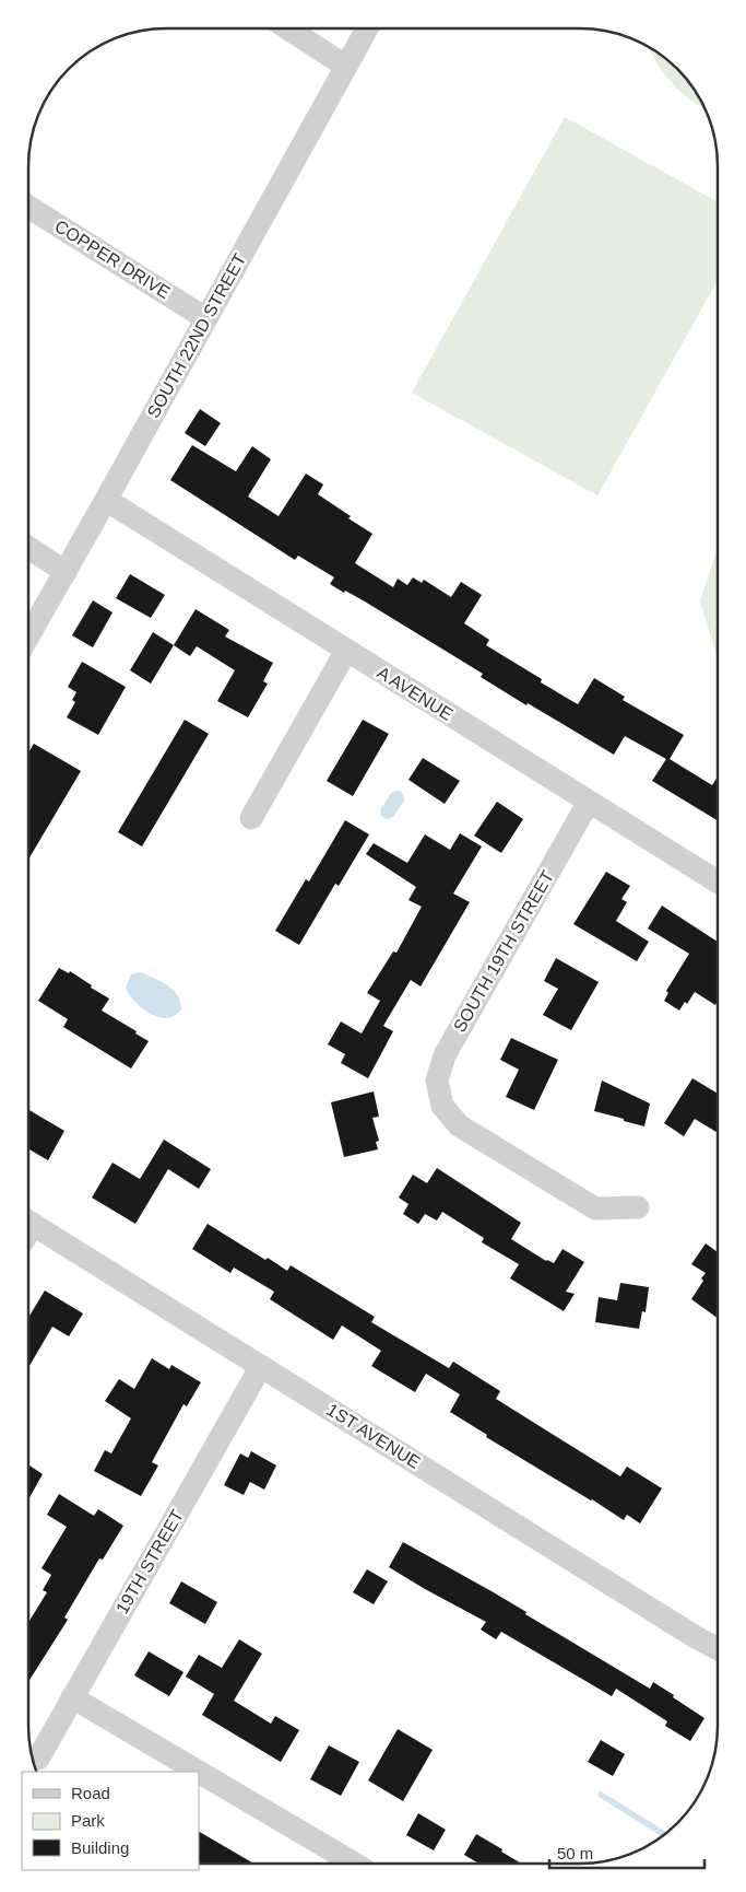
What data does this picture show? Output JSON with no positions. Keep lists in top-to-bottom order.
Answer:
{
  "streets": {
    "street": [
      "COPPER DRIVE",
      "SOUTH 22ND STREET",
      "A AVENUE",
      "SOUTH 19TH STREET",
      "1ST AVENUE",
      "19TH STREET"
    ]
  },
  "crossings": [
    ["COPPER DRIVE", "SOUTH 22ND STREET"],
    ["SOUTH 22ND STREET", "A AVENUE"],
    ["A AVENUE", "SOUTH 19TH STREET"],
    ["1ST AVENUE", "19TH STREET"]
  ],
  "legend": ["Road", "Park", "Building"],
  "scale_bar": "50 m"
}
